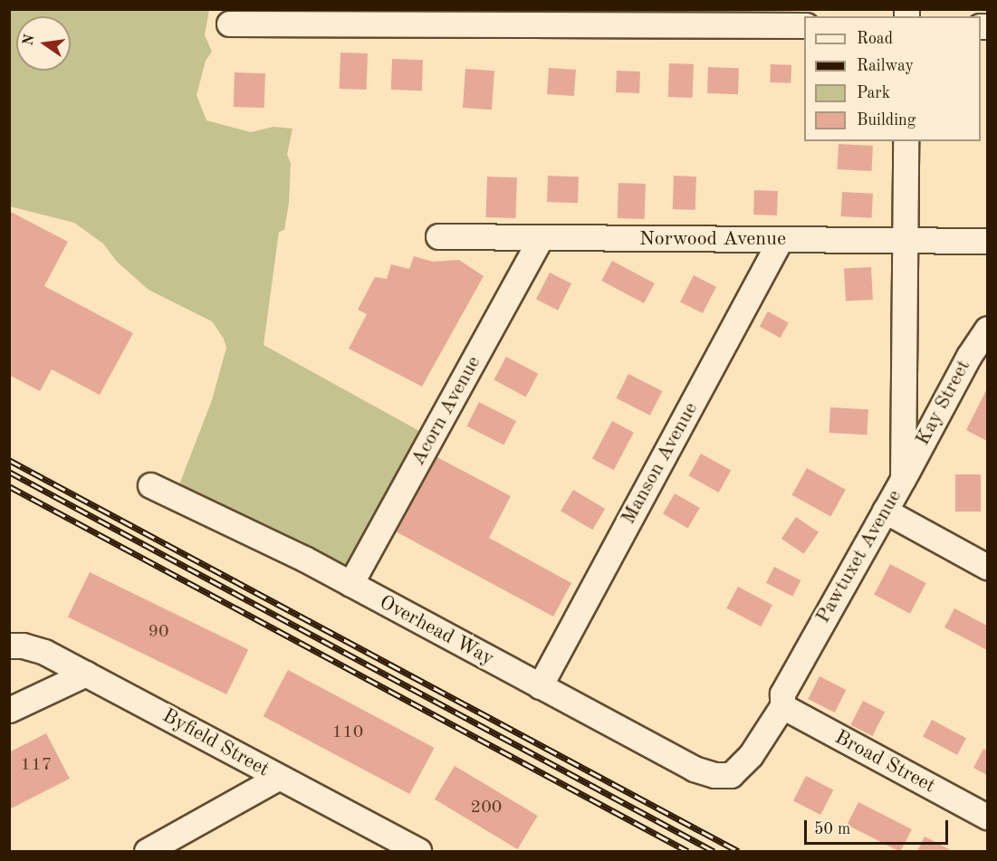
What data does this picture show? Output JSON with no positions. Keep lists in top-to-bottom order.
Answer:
{
  "streets": {
    "street": [
      "Norwood Avenue",
      "Kay Street",
      "Acorn Avenue",
      "Manson Avenue",
      "Pawtuxet Avenue",
      "Overhead Way",
      "Byfield Street",
      "Broad Street"
    ]
  },
  "crossings": [
    ["Norwood Avenue", "Acorn Avenue"],
    ["Norwood Avenue", "Manson Avenue"],
    ["Norwood Avenue", "Pawtuxet Avenue"],
    ["Kay Street", "Pawtuxet Avenue"],
    ["Acorn Avenue", "Overhead Way"],
    ["Manson Avenue", "Overhead Way"],
    ["Pawtuxet Avenue", "Overhead Way"],
    ["Pawtuxet Avenue", "Broad Street"]
  ],
  "house_numbers": [
    "90",
    "110",
    "117",
    "200"
  ],
  "legend": [
    "Road",
    "Railway",
    "Park",
    "Building"
  ],
  "scale_bar": "50 m",
  "north": "left"
}
